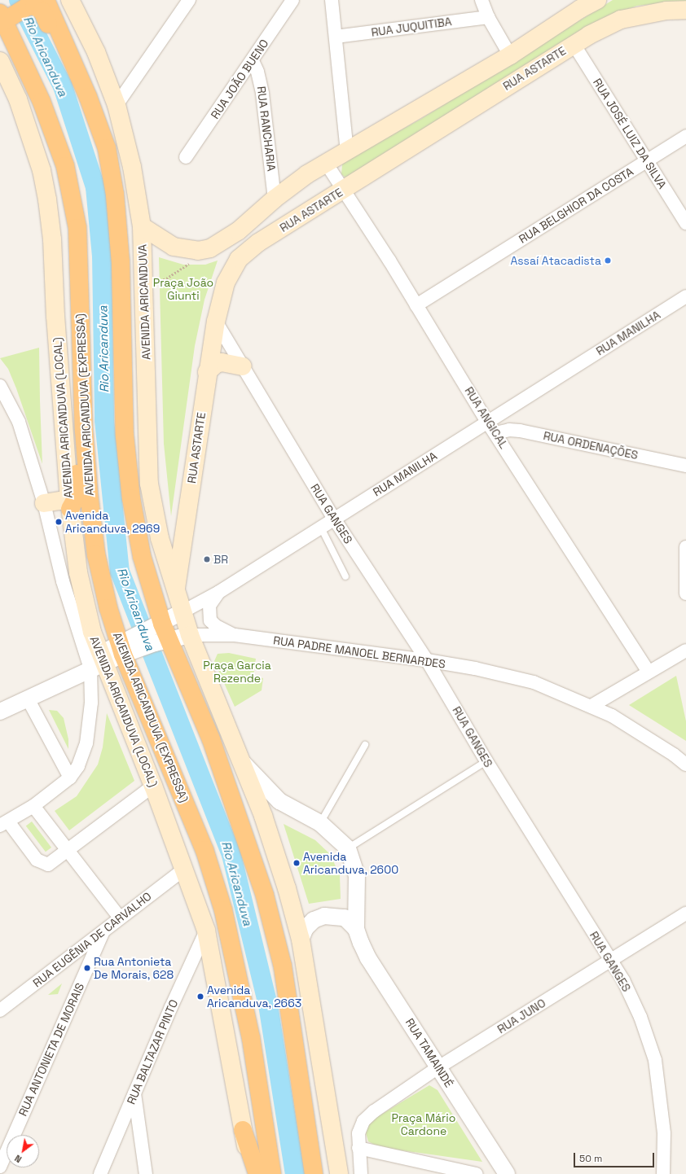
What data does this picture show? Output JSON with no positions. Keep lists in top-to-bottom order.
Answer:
{
  "streets": {
    "highway": ["AVENIDA ARICANDUVA (EXPRESSA)"],
    "main road": ["RUA ASTARTE", "AVENIDA ARICANDUVA", "AVENIDA ARICANDUVA (LOCAL)"],
    "street": [
      "RUA JUQUITIBA",
      "RUA JOÃO BUENO",
      "RUA RANCHARIA",
      "RUA JOSÉ LUIZ DA SILVA",
      "RUA BELGHIOR DA COSTA",
      "RUA MANILHA",
      "RUA ANGICAL",
      "RUA ORDENAÇÕES",
      "RUA GANGES",
      "RUA PADRE MANOEL BERNARDES",
      "RUA EUGÊNIA DE CARVALHO",
      "RUA JUNO",
      "RUA ANTONIETA DE MORAIS",
      "RUA BALTAZAR PINTO",
      "RUA TAMAINDÉ"
    ]
  },
  "crossings": [
    ["RUA ASTARTE", "RUA JOSÉ LUIZ DA SILVA"],
    ["RUA ASTARTE", "AVENIDA ARICANDUVA"],
    ["RUA ASTARTE", "RUA ANGICAL"],
    ["RUA ASTARTE", "RUA GANGES"],
    ["RUA JOÃO BUENO", "RUA RANCHARIA"],
    ["RUA JOSÉ LUIZ DA SILVA", "RUA BELGHIOR DA COSTA"],
    ["RUA BELGHIOR DA COSTA", "RUA ANGICAL"],
    ["AVENIDA ARICANDUVA", "RUA MANILHA"],
    ["RUA MANILHA", "RUA ANGICAL"],
    ["RUA MANILHA", "RUA GANGES"],
    ["RUA MANILHA", "RUA PADRE MANOEL BERNARDES"],
    ["AVENIDA ARICANDUVA (EXPRESSA)", "RUA PADRE MANOEL BERNARDES"],
    ["AVENIDA ARICANDUVA (LOCAL)", "RUA PADRE MANOEL BERNARDES"],
    ["AVENIDA ARICANDUVA (LOCAL)", "RUA EUGÊNIA DE CARVALHO"],
    ["AVENIDA ARICANDUVA (LOCAL)", "RUA BALTAZAR PINTO"],
    ["RUA ANGICAL", "RUA ORDENAÇÕES"],
    ["RUA GANGES", "RUA PADRE MANOEL BERNARDES"],
    ["RUA GANGES", "RUA JUNO"],
    ["RUA EUGÊNIA DE CARVALHO", "RUA ANTONIETA DE MORAIS"],
    ["RUA JUNO", "RUA TAMAINDÉ"]
  ],
  "water": ["Rio Aricanduva"],
  "parks": ["Praça João Giunti", "Praça Garcia Rezende", "Praça Mário Cardone"],
  "places": [
    "Assaí Atacadista",
    "Avenida Aricanduva, 2969",
    "BR",
    "Avenida Aricanduva, 2600",
    "Rua Antonieta De Morais, 628",
    "Avenida Aricanduva, 2663"
  ],
  "scale_bar": "50 m",
  "north": "bottom left"
}
